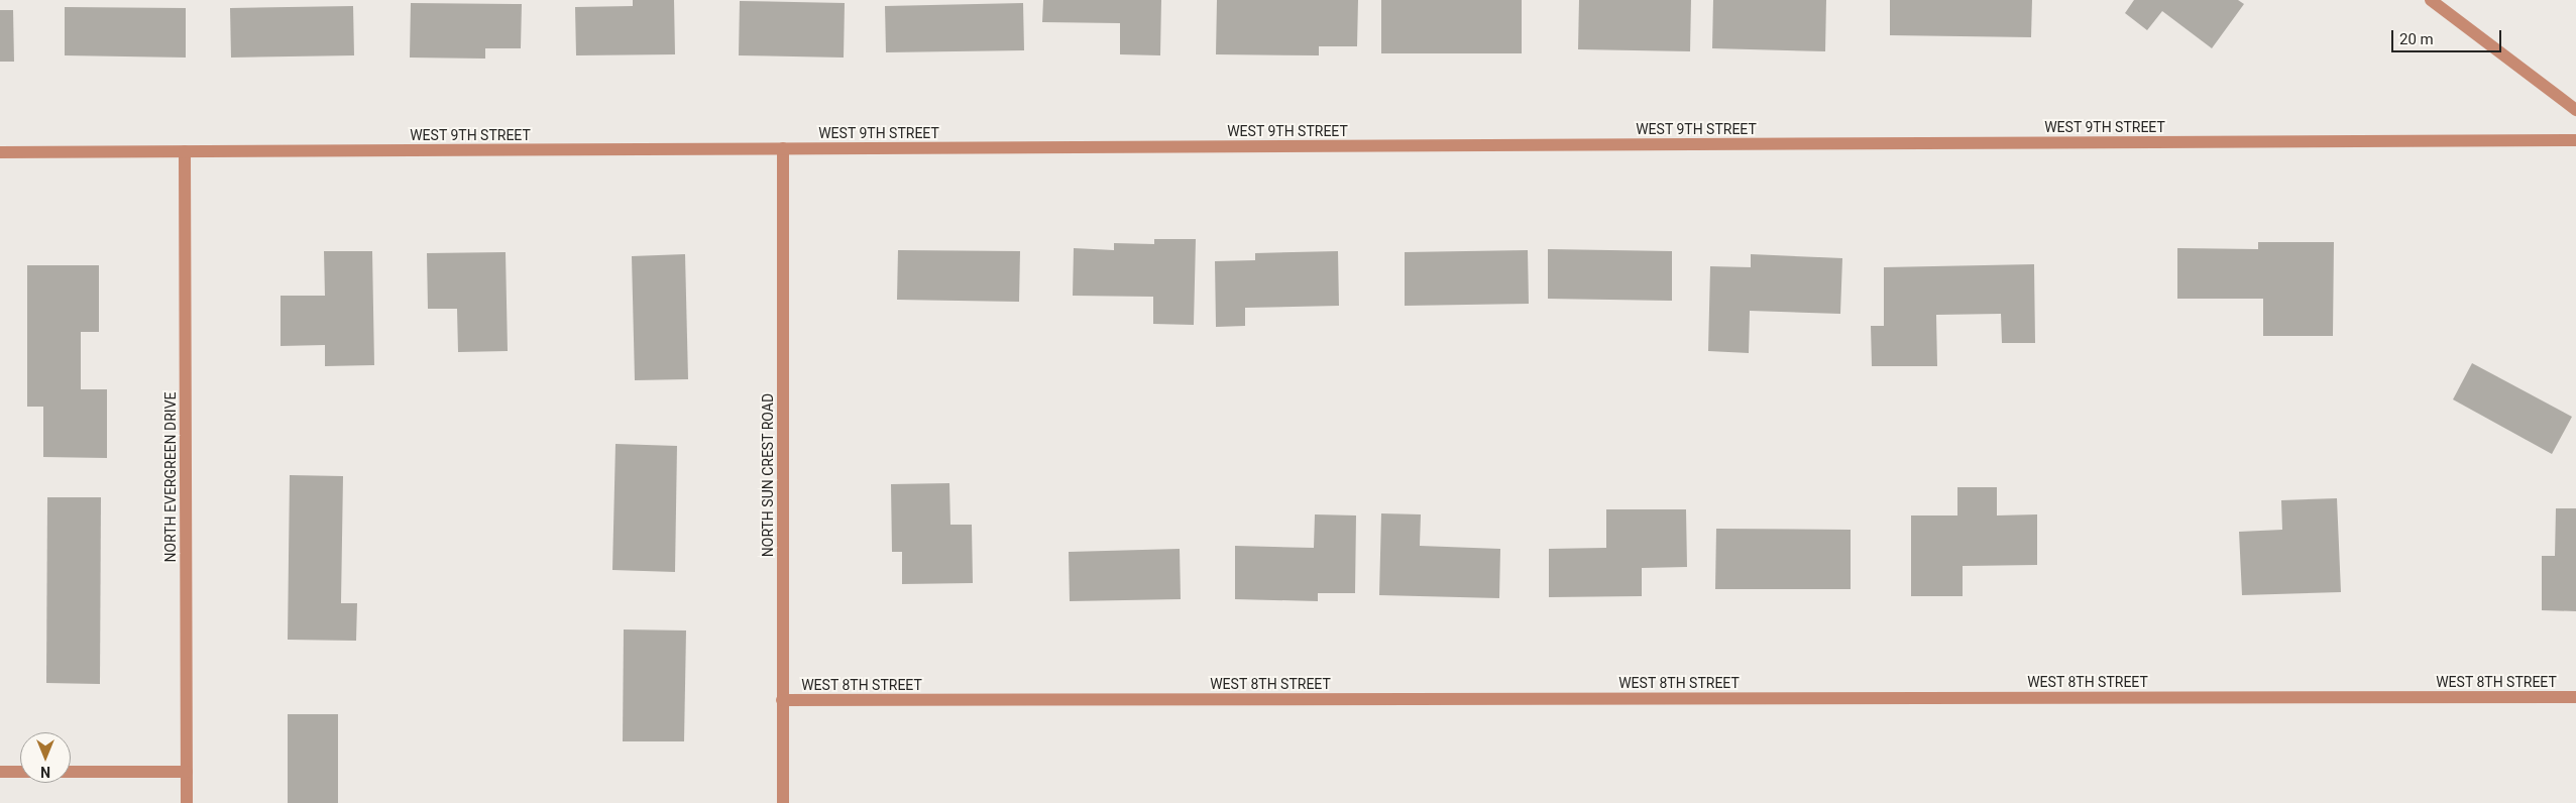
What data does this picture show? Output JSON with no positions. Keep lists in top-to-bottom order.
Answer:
{
  "streets": {
    "street": [
      "WEST 9TH STREET",
      "NORTH SUN CREST ROAD",
      "NORTH EVERGREEN DRIVE",
      "WEST 8TH STREET"
    ]
  },
  "crossings": [
    ["WEST 9TH STREET", "NORTH SUN CREST ROAD"],
    ["WEST 9TH STREET", "NORTH EVERGREEN DRIVE"],
    ["NORTH SUN CREST ROAD", "WEST 8TH STREET"]
  ],
  "scale_bar": "20 m",
  "north": "bottom"
}
